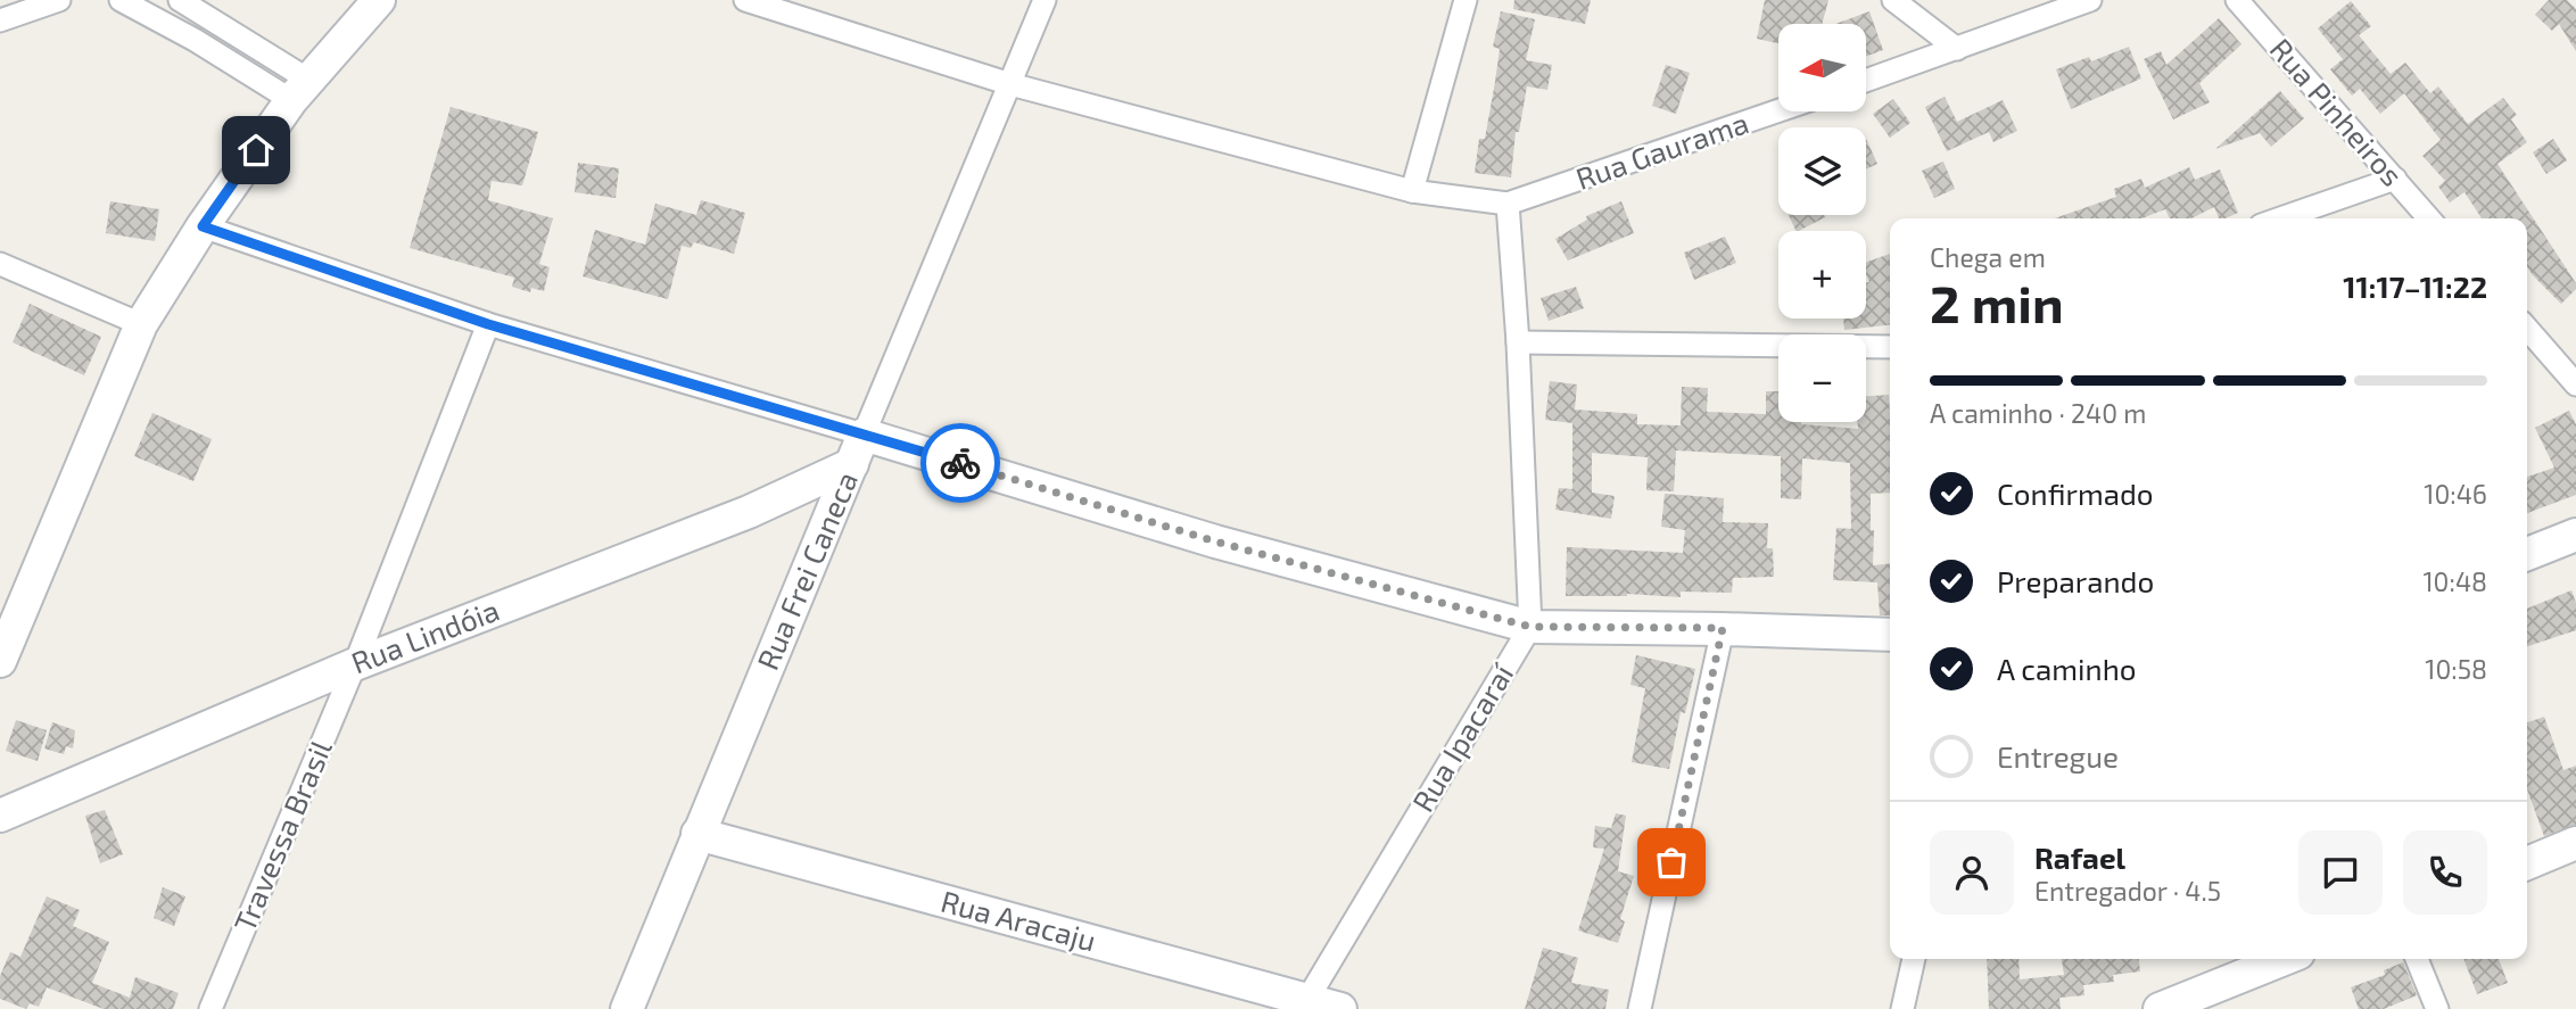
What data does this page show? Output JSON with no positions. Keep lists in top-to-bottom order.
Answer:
{
  "streets": {
    "street": [
      "Rua Pinheiros",
      "Rua Gaurama",
      "Rua Frei Caneca",
      "Rua Lindóia",
      "Rua Ipacaraí",
      "Travessa Brasil",
      "Rua Aracaju"
    ]
  },
  "crossings": [
    ["Rua Frei Caneca", "Rua Lindóia"],
    ["Rua Frei Caneca", "Rua Aracaju"],
    ["Rua Lindóia", "Travessa Brasil"],
    ["Rua Ipacaraí", "Rua Aracaju"]
  ],
  "north": "left",
  "page": {
    "map_buttons": ["+", "−"],
    "heading": ["2 min", "Chega em", "11:17–11:22"],
    "panel": ["Rafael", "Entregador · 4.5"],
    "bar": "A caminho · 240 m",
    "list": [
      ["Confirmado", "10:46"],
      ["Preparando", "10:48"],
      ["A caminho", "10:58"],
      "Entregue"
    ]
  }
}
